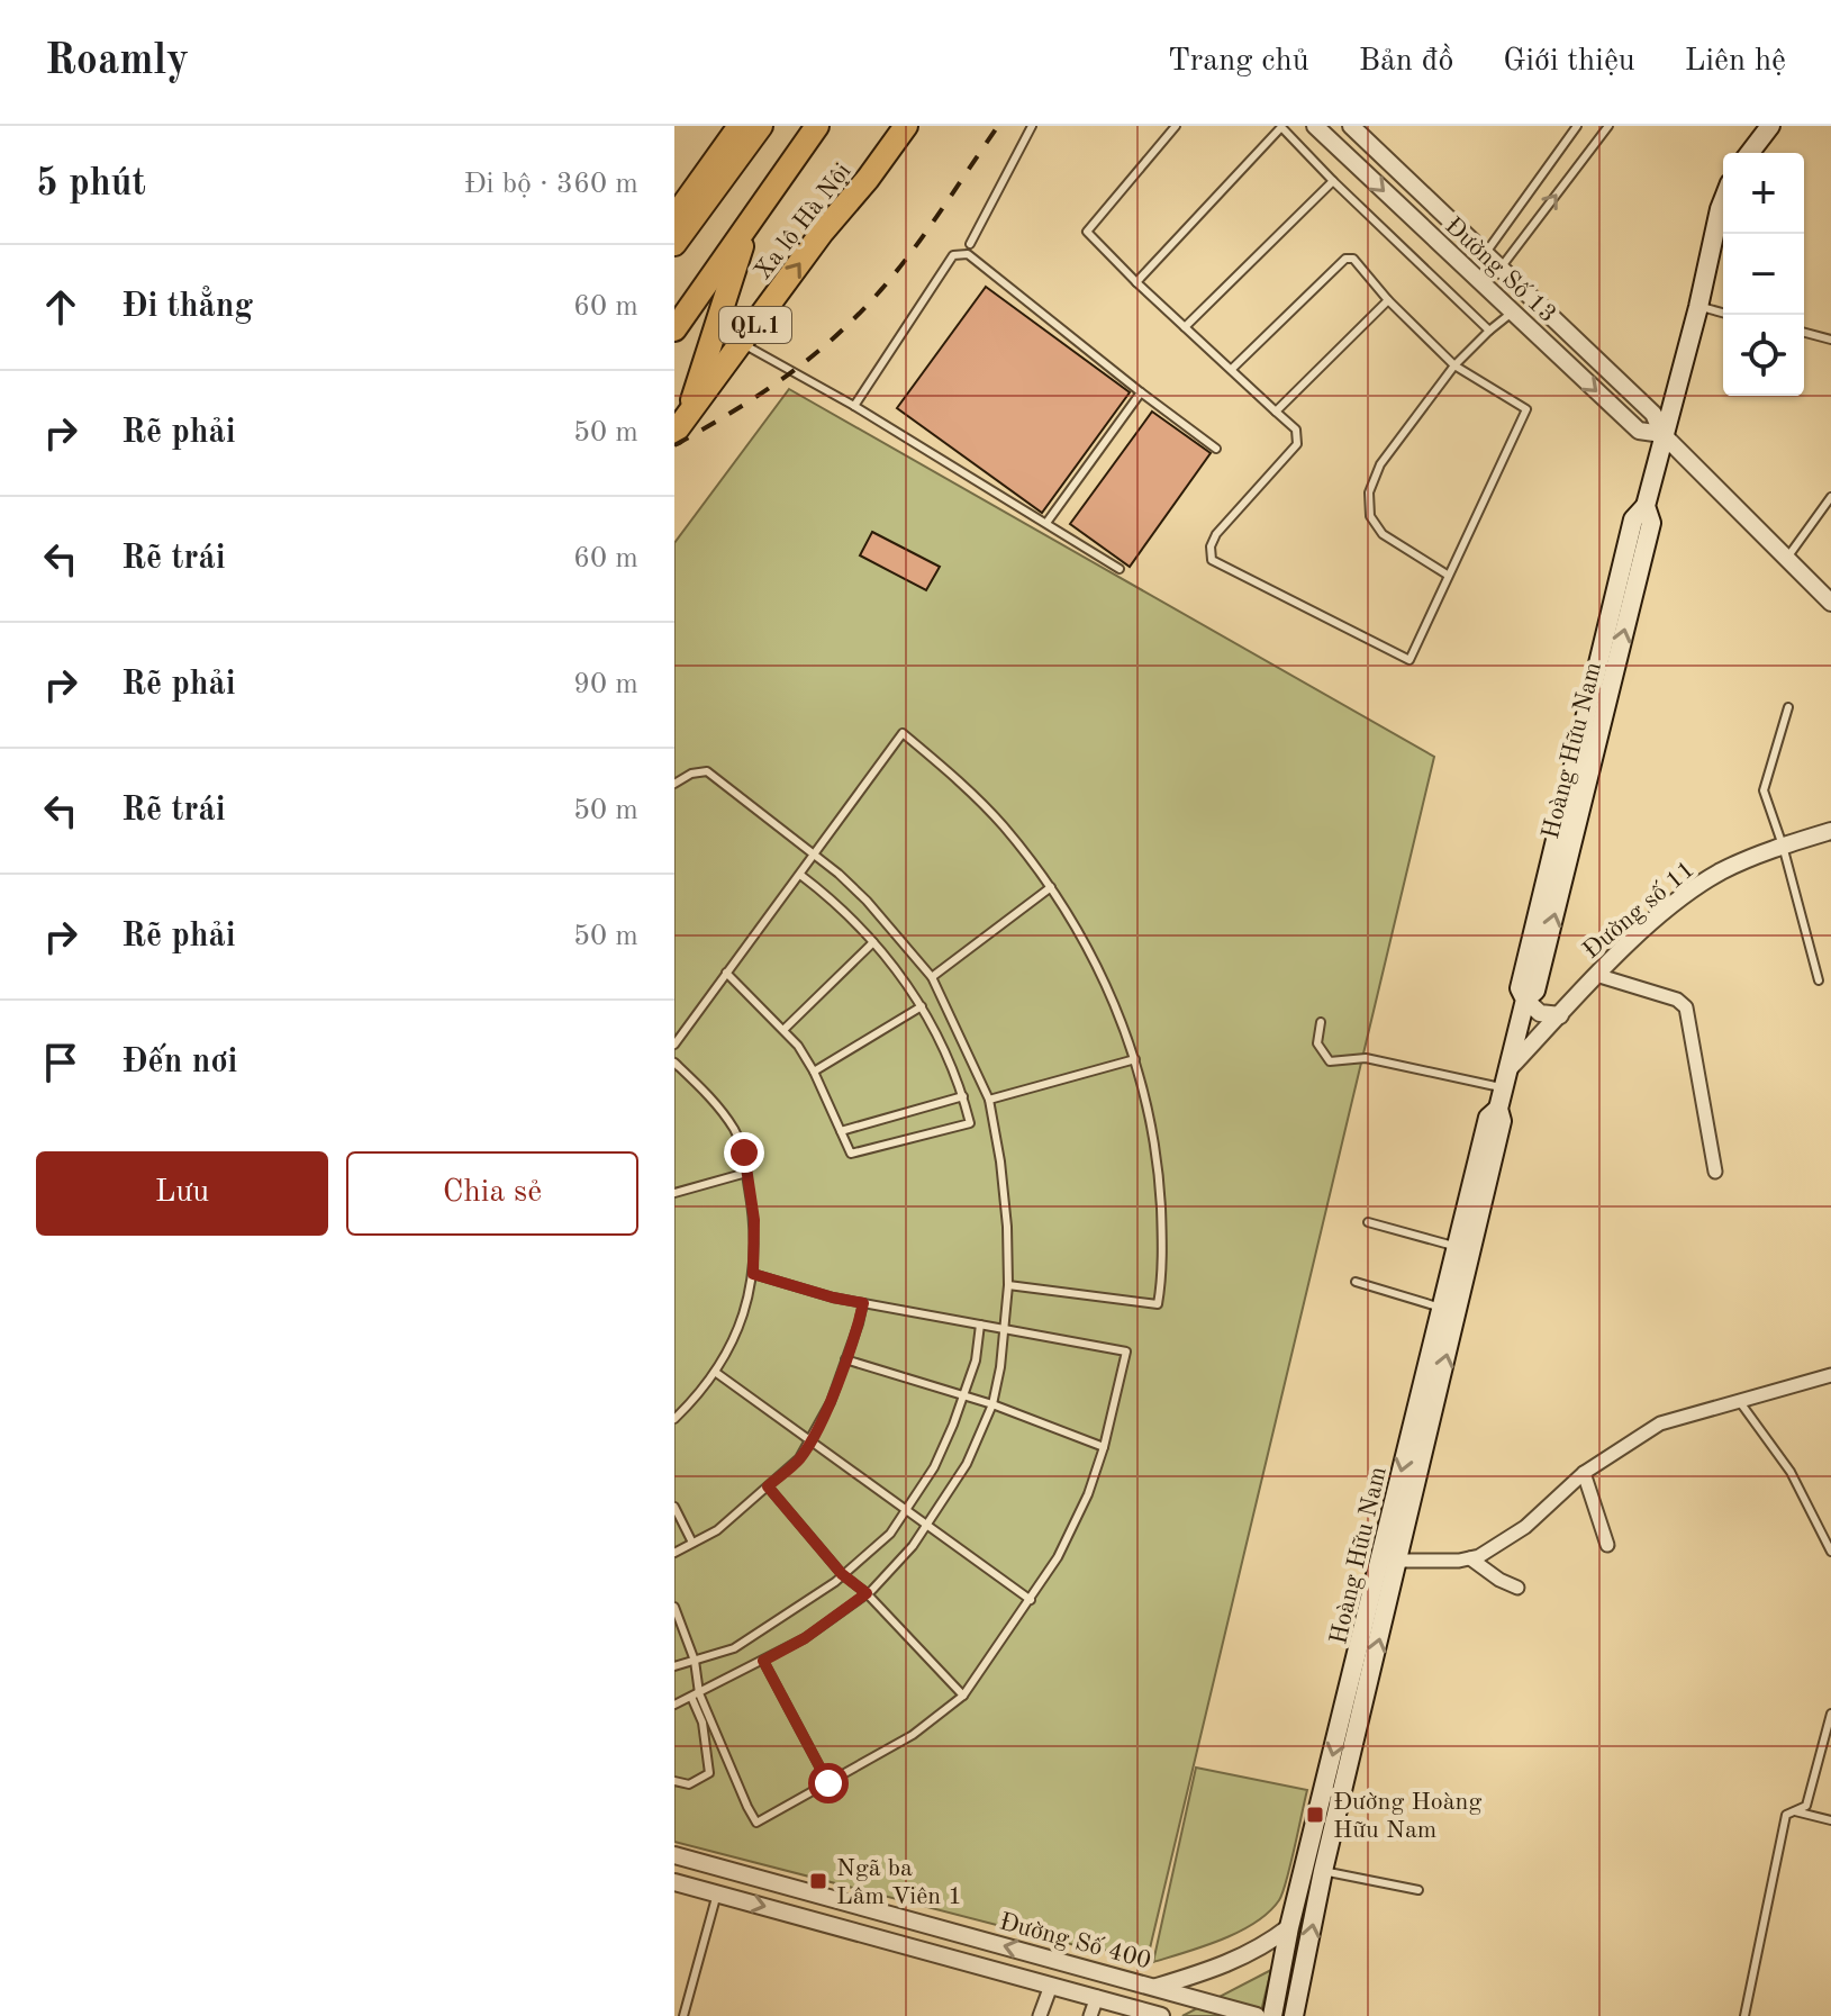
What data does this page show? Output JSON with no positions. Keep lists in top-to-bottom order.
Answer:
{
  "streets": {
    "highway": ["Xa lộ Hà Nội", "QL.1"],
    "main road": ["Hoàng Hữu Nam"],
    "street": ["Đường Số 13", "Đường số 11", "Đường Số 400"]
  },
  "crossings": [
    ["Xa lộ Hà Nội", "QL.1"],
    ["Đường Số 13", "Hoàng Hữu Nam"],
    ["Hoàng Hữu Nam", "Đường số 11"]
  ],
  "places": {
    "transit": ["Đường Hoàng Hữu Nam", "Ngã ba Lâm Viên 1"]
  },
  "page": {
    "header": "Roamly",
    "nav": [
      "Trang chủ",
      "Bản đồ",
      "Giới thiệu",
      "Liên hệ"
    ],
    "heading": ["5 phút", "Đi bộ · 360 m"],
    "map_buttons": ["+", "−"],
    "list": [
      ["Đi thẳng", "60 m"],
      ["Rẽ phải", "50 m"],
      ["Rẽ trái", "60 m"],
      ["Rẽ phải", "90 m"],
      ["Rẽ trái", "50 m"],
      ["Rẽ phải", "50 m"],
      "Đến nơi"
    ],
    "buttons": ["Lưu", "Chia sẻ"]
  }
}
